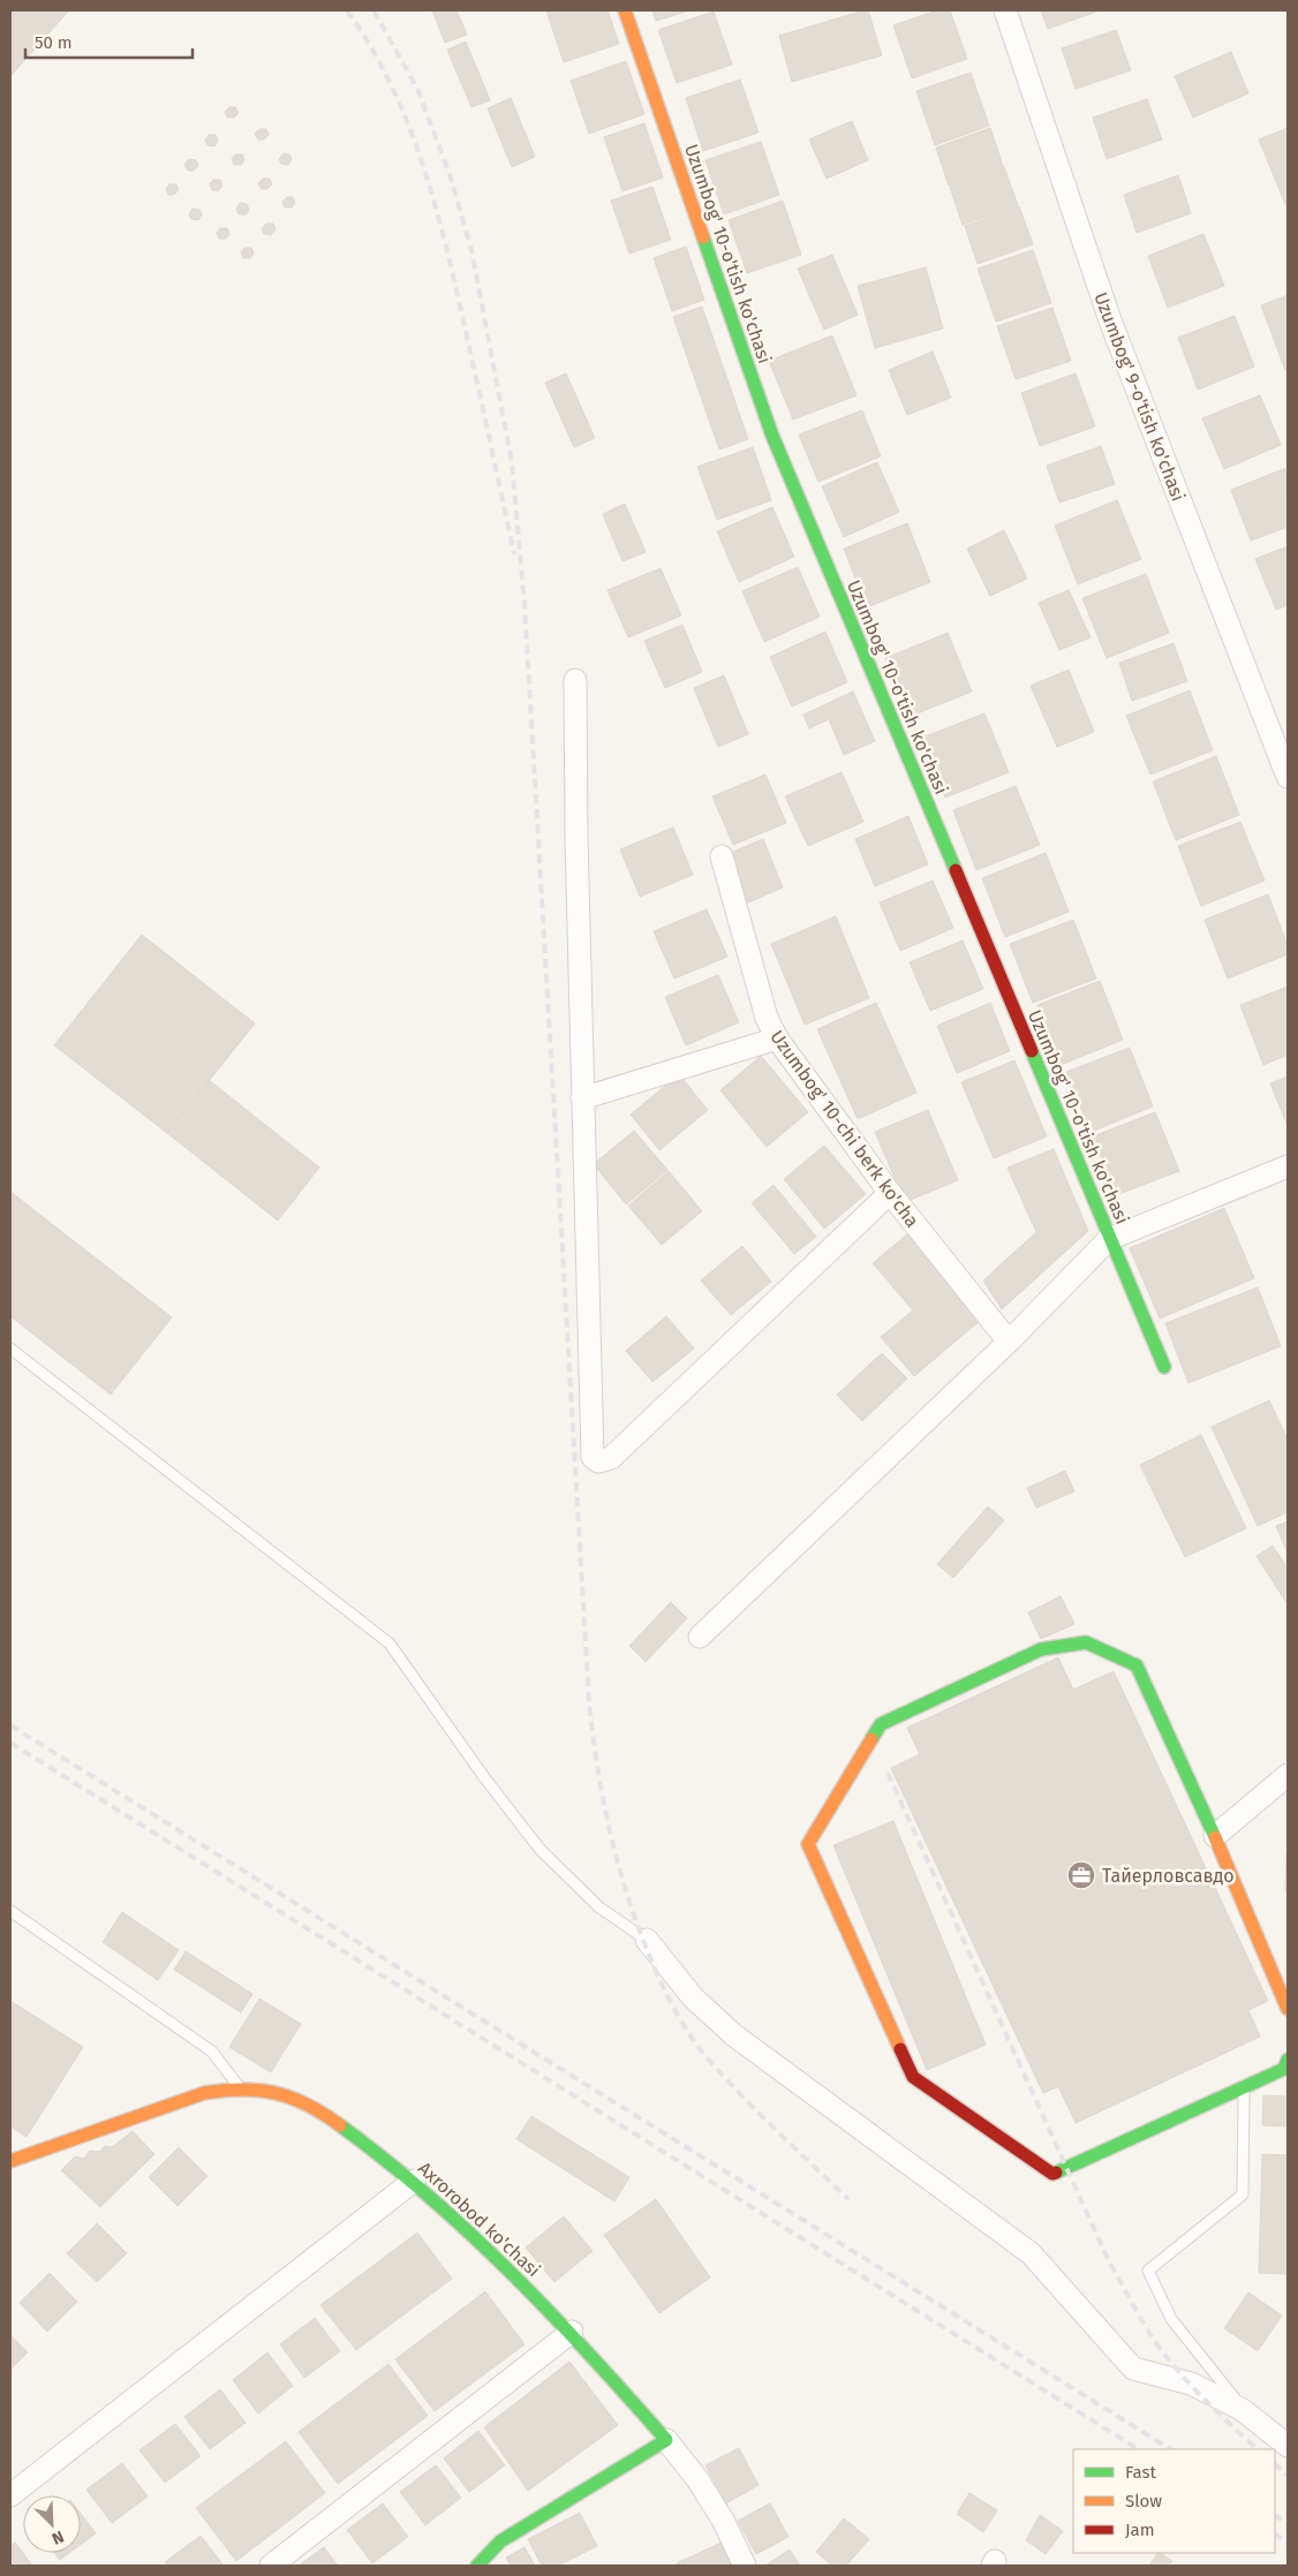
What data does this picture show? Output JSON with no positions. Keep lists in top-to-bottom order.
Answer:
{
  "streets": {
    "street": [
      "Uzumbog' 10-o'tish ko'chasi",
      "Uzumbog' 9-o'tish ko'chasi",
      "Uzumbog' 10-chi berk ko'cha",
      "Axrorobod ko'chasi"
    ]
  },
  "places": {
    "office": ["Тайерловсавдо"]
  },
  "legend": ["Fast", "Slow", "Jam"],
  "scale_bar": "50 m",
  "north": "bottom right"
}
